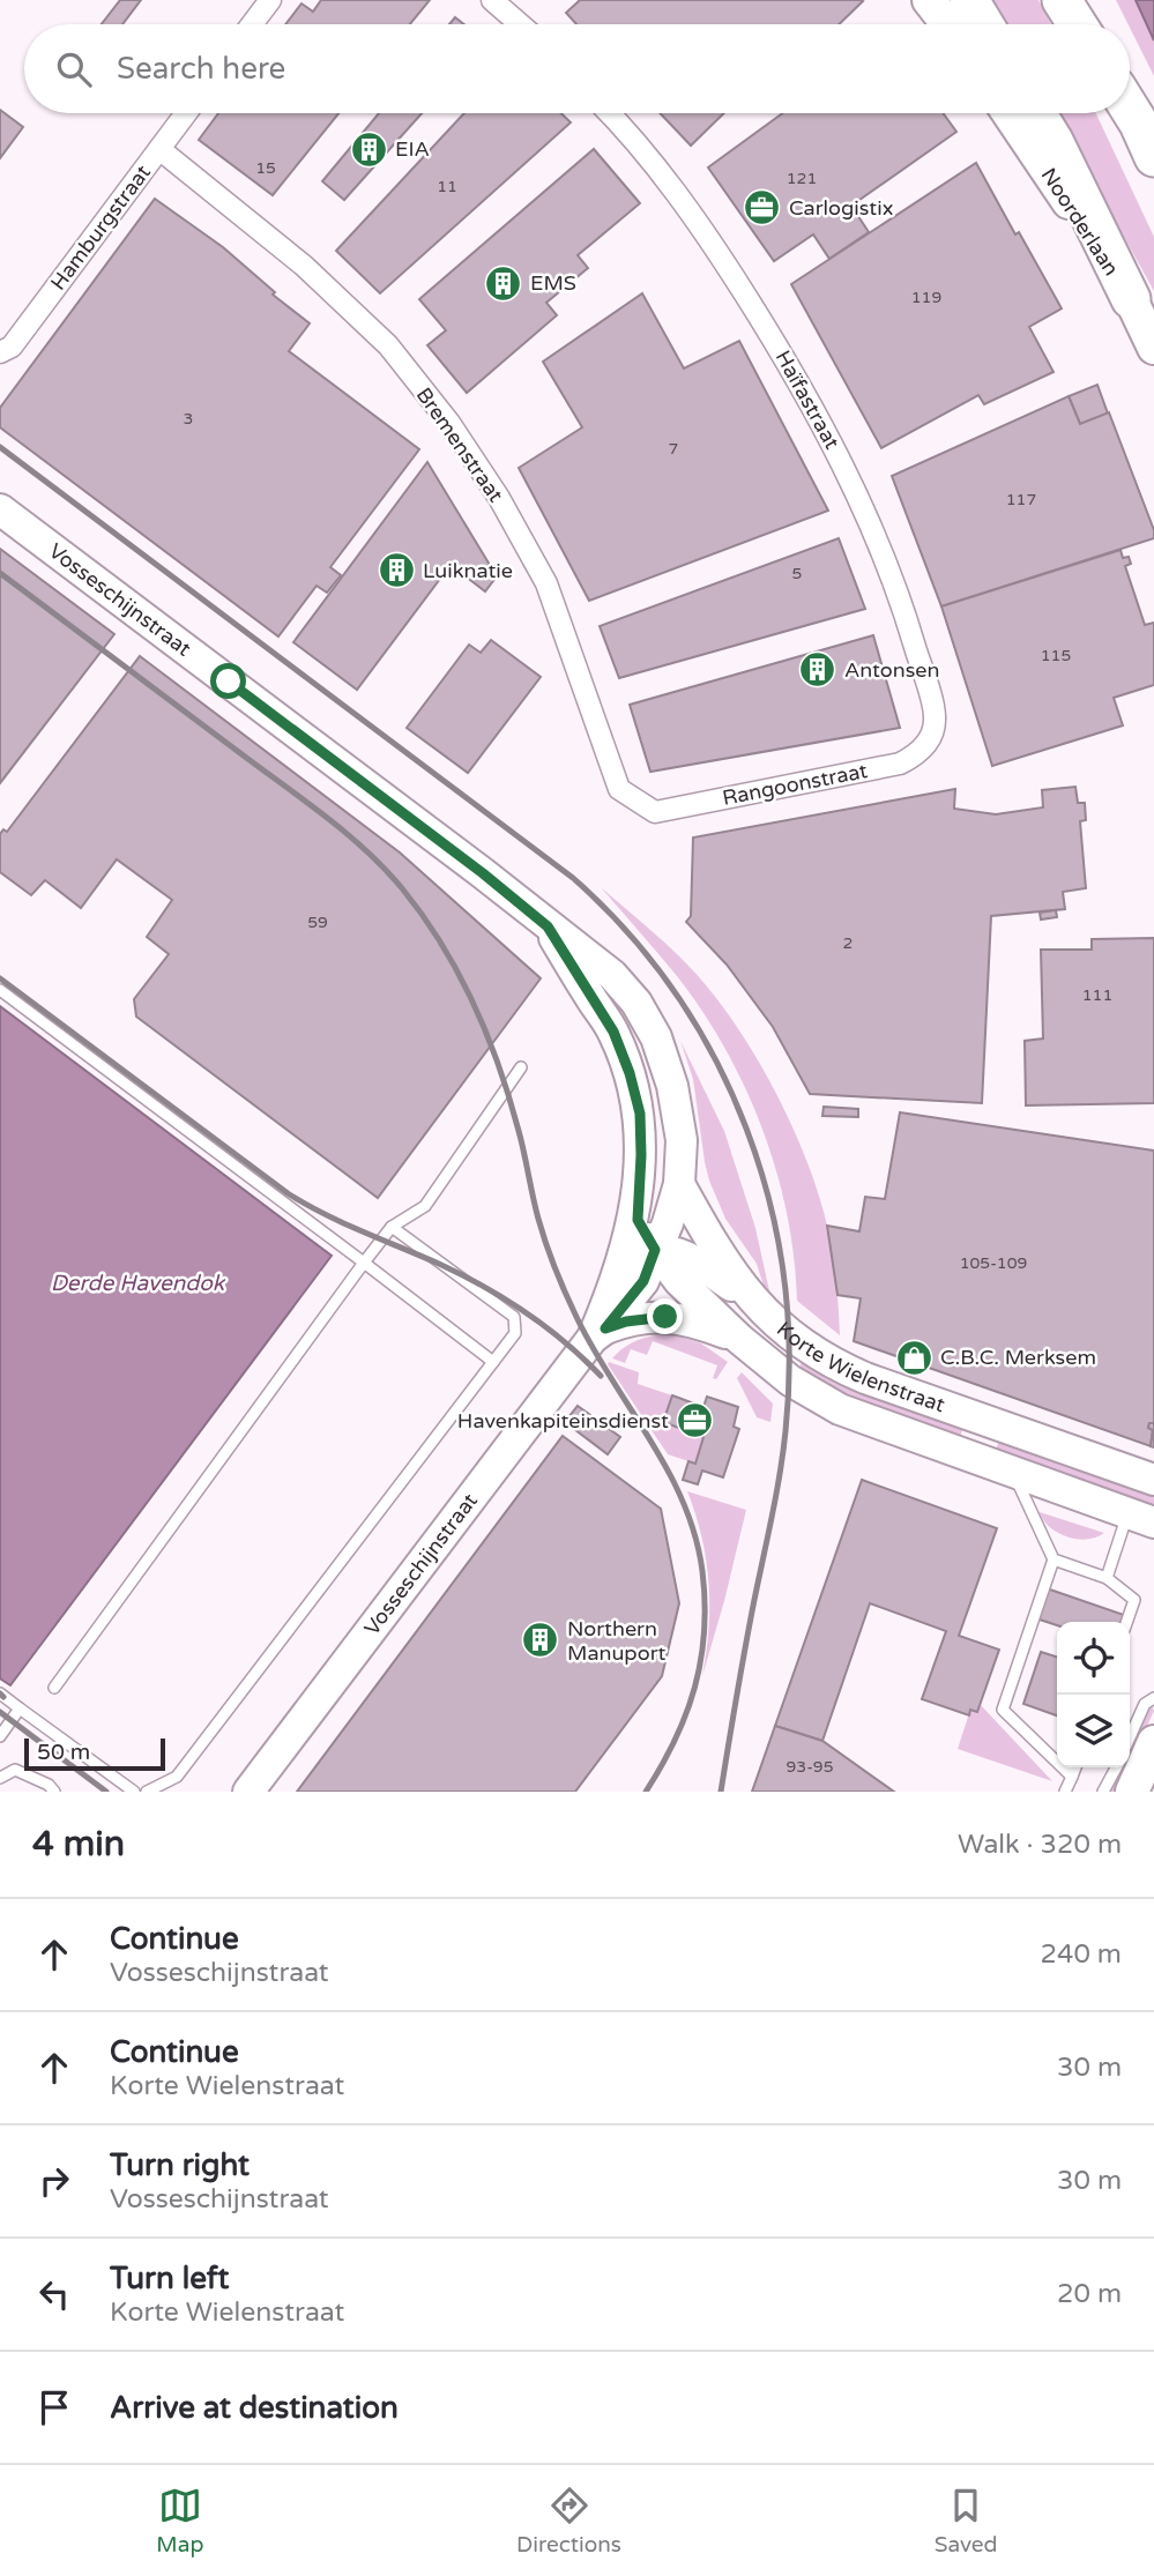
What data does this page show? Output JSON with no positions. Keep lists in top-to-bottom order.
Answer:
{
  "streets": {
    "main road": ["Noorderlaan"],
    "street": [
      "Hamburgstraat",
      "Haïfastraat",
      "Bremenstraat",
      "Vosseschijnstraat",
      "Rangoonstraat",
      "Korte Wielenstraat"
    ]
  },
  "crossings": [
    ["Hamburgstraat", "Bremenstraat"],
    ["Haïfastraat", "Rangoonstraat"],
    ["Bremenstraat", "Rangoonstraat"],
    ["Vosseschijnstraat", "Korte Wielenstraat"]
  ],
  "water": ["Derde Havendok"],
  "places": {
    "building": [
      "EIA",
      "EMS",
      "Luiknatie",
      "Antonsen",
      "Northern Manuport"
    ],
    "office": ["Carlogistix", "Havenkapiteinsdienst"],
    "shop": ["C.B.C. Merksem"]
  },
  "house_numbers": [
    "15",
    "121",
    "11",
    "119",
    "3",
    "7",
    "117",
    "5",
    "115",
    "59",
    "2",
    "111",
    "105-109",
    "93-95"
  ],
  "scale_bar": "50 m",
  "page": {
    "search": "Search here",
    "scale": "50 m",
    "heading": ["4 min", "Walk · 320 m"],
    "list": [
      ["Continue", "Vosseschijnstraat", "240 m"],
      ["Continue", "Korte Wielenstraat", "30 m"],
      ["Turn right", "Vosseschijnstraat", "30 m"],
      ["Turn left", "Korte Wielenstraat", "20 m"],
      "Arrive at destination"
    ],
    "nav": ["Map", "Directions", "Saved"]
  }
}
